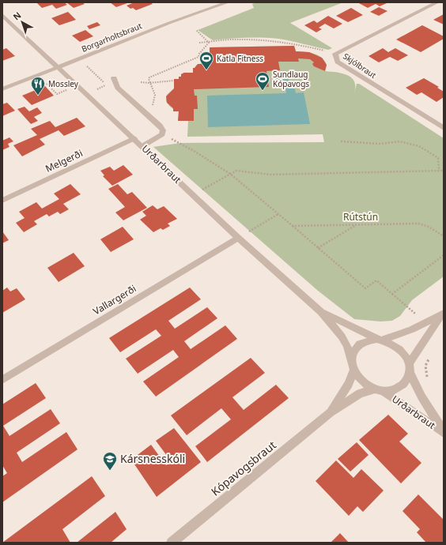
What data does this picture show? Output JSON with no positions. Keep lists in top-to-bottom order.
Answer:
{
  "streets": {
    "street": [
      "Borgarholtsbraut",
      "Skjólbraut",
      "Melgerði",
      "Urðarbraut",
      "Vallargerði",
      "Kópavogsbraut"
    ]
  },
  "crossings": [
    ["Borgarholtsbraut", "Urðarbraut"],
    ["Melgerði", "Urðarbraut"],
    ["Urðarbraut", "Vallargerði"],
    ["Urðarbraut", "Kópavogsbraut"]
  ],
  "parks": ["Rútstún"],
  "places": {
    "sports": ["Katla Fitness", "Sundlaug Kópavogs"],
    "restaurant": ["Mossley"],
    "school or university": ["Kársnesskóli"]
  },
  "north": "top left"
}
